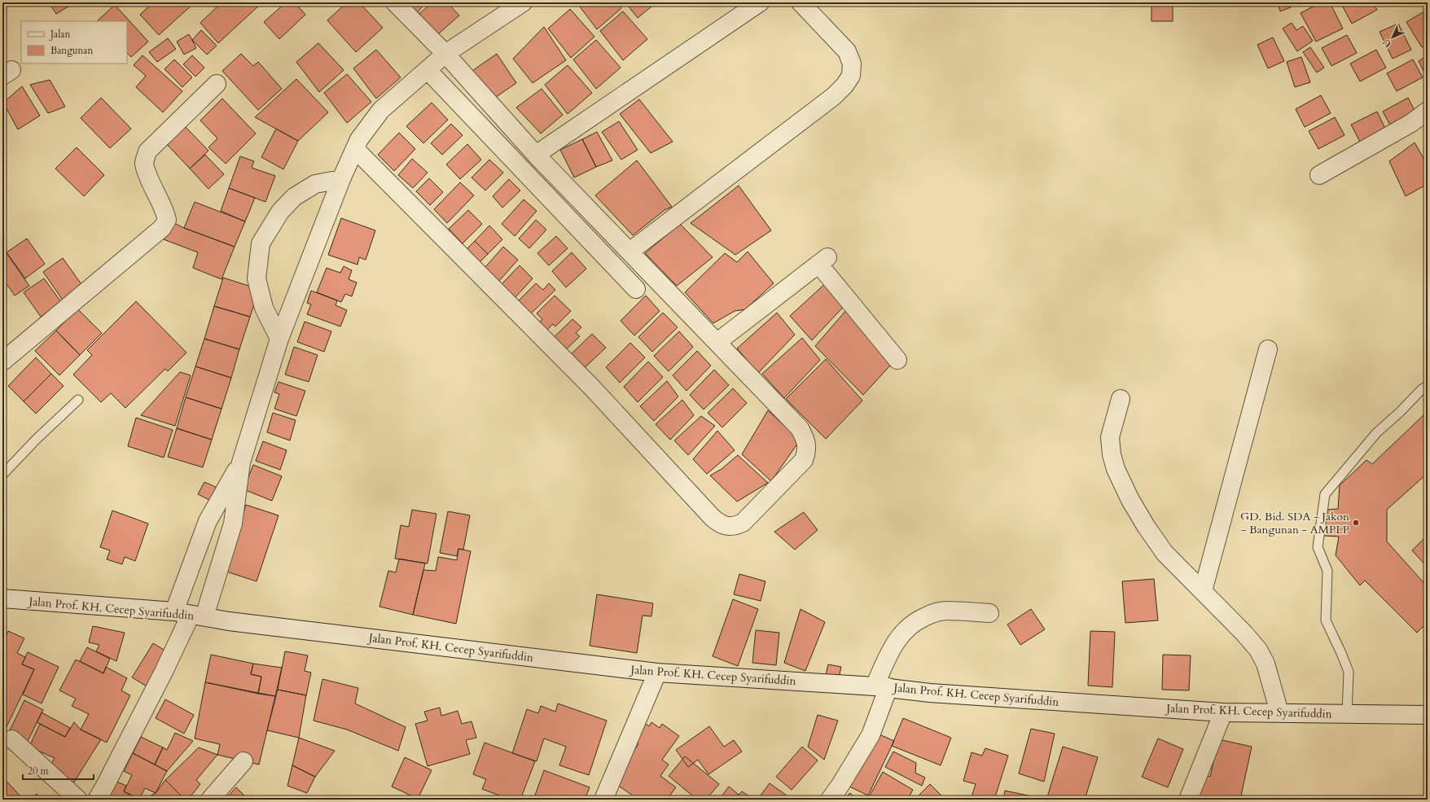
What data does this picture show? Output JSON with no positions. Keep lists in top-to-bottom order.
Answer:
{
  "streets": {
    "street": ["Jalan Prof. KH. Cecep Syarifuddin"]
  },
  "places": ["GD. Bid. SDA - Jakon - Bangunan - AMPLP"],
  "legend": ["Jalan", "Bangunan"],
  "scale_bar": "20 m",
  "north": "bottom left"
}
